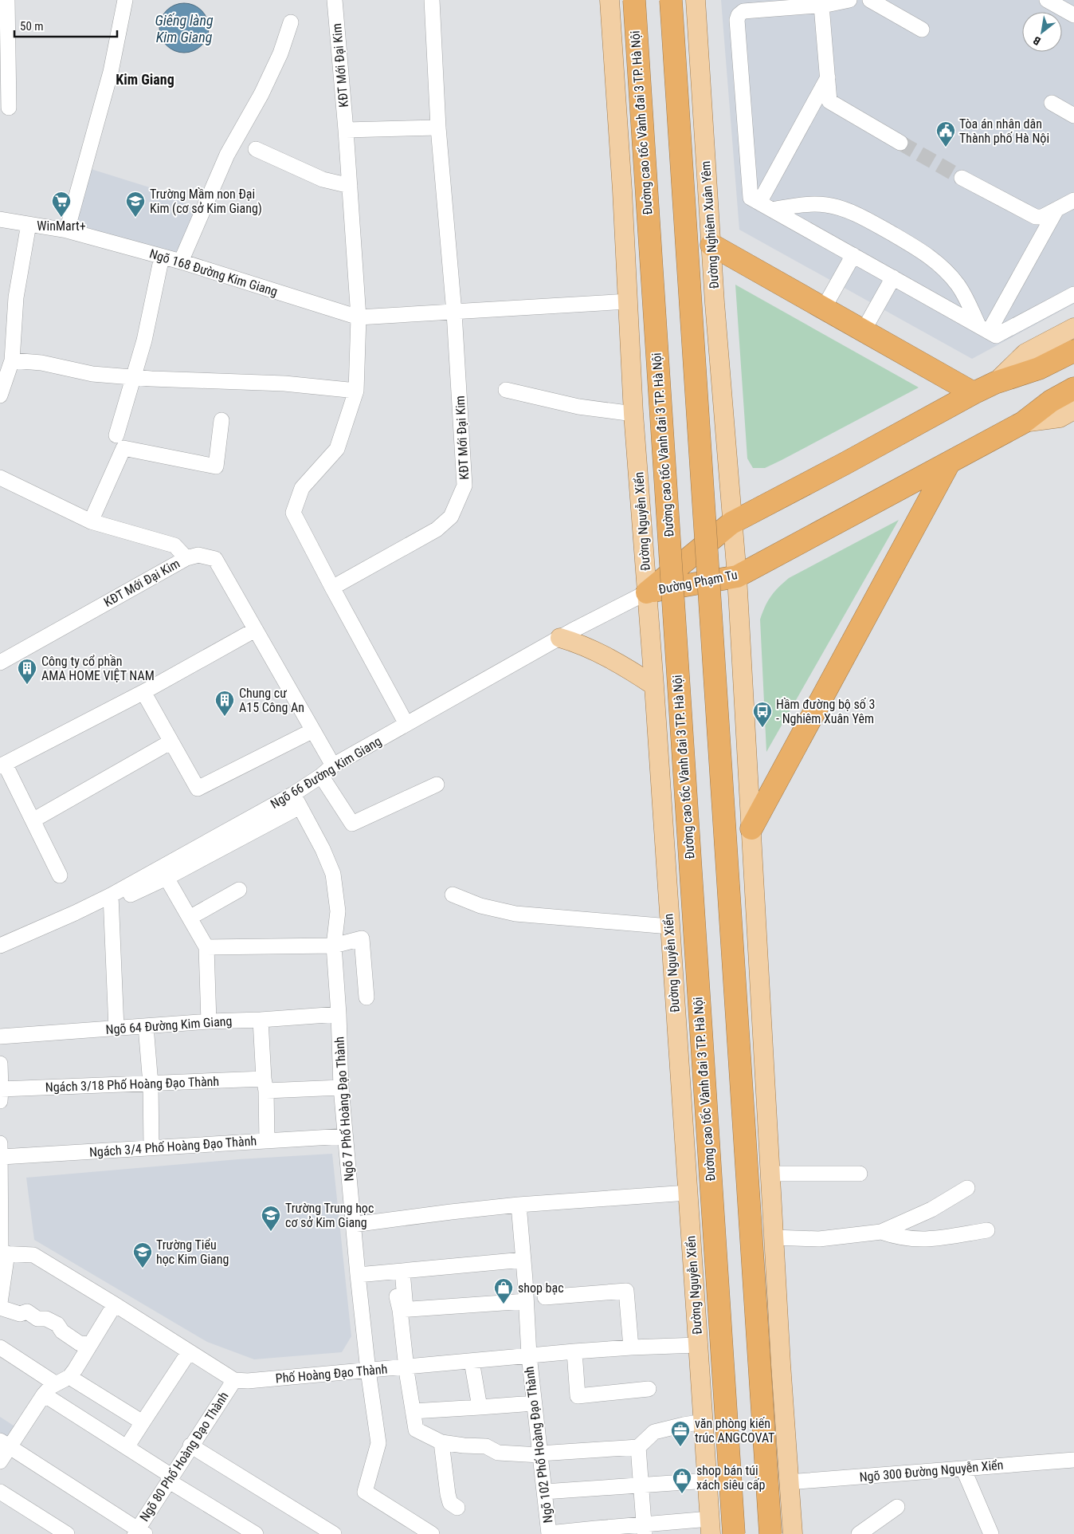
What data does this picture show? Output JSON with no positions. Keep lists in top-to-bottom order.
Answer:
{
  "streets": {
    "highway": ["Đường cao tốc Vành đai 3 TP. Hà Nội", "Đường Phạm Tu"],
    "main road": ["Đường Nghiêm Xuân Yêm", "Đường Nguyễn Xiển"],
    "street": [
      "KĐT Mới Đại Kim",
      "Ngõ 168 Đường Kim Giang",
      "Ngõ 66 Đường Kim Giang",
      "Ngõ 64 Đường Kim Giang",
      "Ngách 3/18 Phố Hoàng Đạo Thành",
      "Ngõ 7 Phố Hoàng Đạo Thành",
      "Ngách 3/4 Phố Hoàng Đạo Thành",
      "Phố Hoàng Đạo Thành",
      "Ngõ 102 Phố Hoàng Đạo Thành",
      "Ngõ 80 Phố Hoàng Đạo Thành",
      "Ngõ 300 Đường Nguyễn Xiển"
    ]
  },
  "crossings": [
    ["KĐT Mới Đại Kim", "Ngõ 168 Đường Kim Giang"],
    ["KĐT Mới Đại Kim", "Ngõ 66 Đường Kim Giang"],
    ["Đường Nghiêm Xuân Yêm", "Đường Phạm Tu"],
    ["Đường Nguyễn Xiển", "Đường Phạm Tu"],
    ["Đường Nguyễn Xiển", "Ngõ 66 Đường Kim Giang"],
    ["Đường Nguyễn Xiển", "Phố Hoàng Đạo Thành"],
    ["Đường Phạm Tu", "Ngõ 66 Đường Kim Giang"],
    ["Ngõ 66 Đường Kim Giang", "Ngõ 7 Phố Hoàng Đạo Thành"],
    ["Ngõ 64 Đường Kim Giang", "Ngõ 7 Phố Hoàng Đạo Thành"],
    ["Ngách 3/18 Phố Hoàng Đạo Thành", "Ngõ 7 Phố Hoàng Đạo Thành"],
    ["Ngõ 7 Phố Hoàng Đạo Thành", "Ngách 3/4 Phố Hoàng Đạo Thành"],
    ["Ngõ 7 Phố Hoàng Đạo Thành", "Phố Hoàng Đạo Thành"],
    ["Phố Hoàng Đạo Thành", "Ngõ 102 Phố Hoàng Đạo Thành"],
    ["Phố Hoàng Đạo Thành", "Ngõ 80 Phố Hoàng Đạo Thành"]
  ],
  "districts": ["Kim Giang"],
  "water": ["Giếng làng Kim Giang"],
  "places": {
    "public building": ["Tòa án nhân dân Thành phố Hà Nội"],
    "supermarket": ["WinMart+"],
    "school or university": ["Trường Mầm non Đại Kim (cơ sở Kim Giang)", "Trường Trung học cơ sở Kim Giang", "Trường Tiểu học Kim Giang"],
    "building": ["Công ty cổ phần AMA HOME VIỆT NAM", "Chung cư A15 Công An"],
    "bus stop": ["Hầm đường bộ số 3 - Nghiêm Xuân Yêm"],
    "shop": ["shop bạc", "shop bán túi xách siêu cấp"],
    "office": ["văn phòng kiến trúc ANGCOVAT"]
  },
  "scale_bar": "50 m",
  "north": "bottom left"
}
